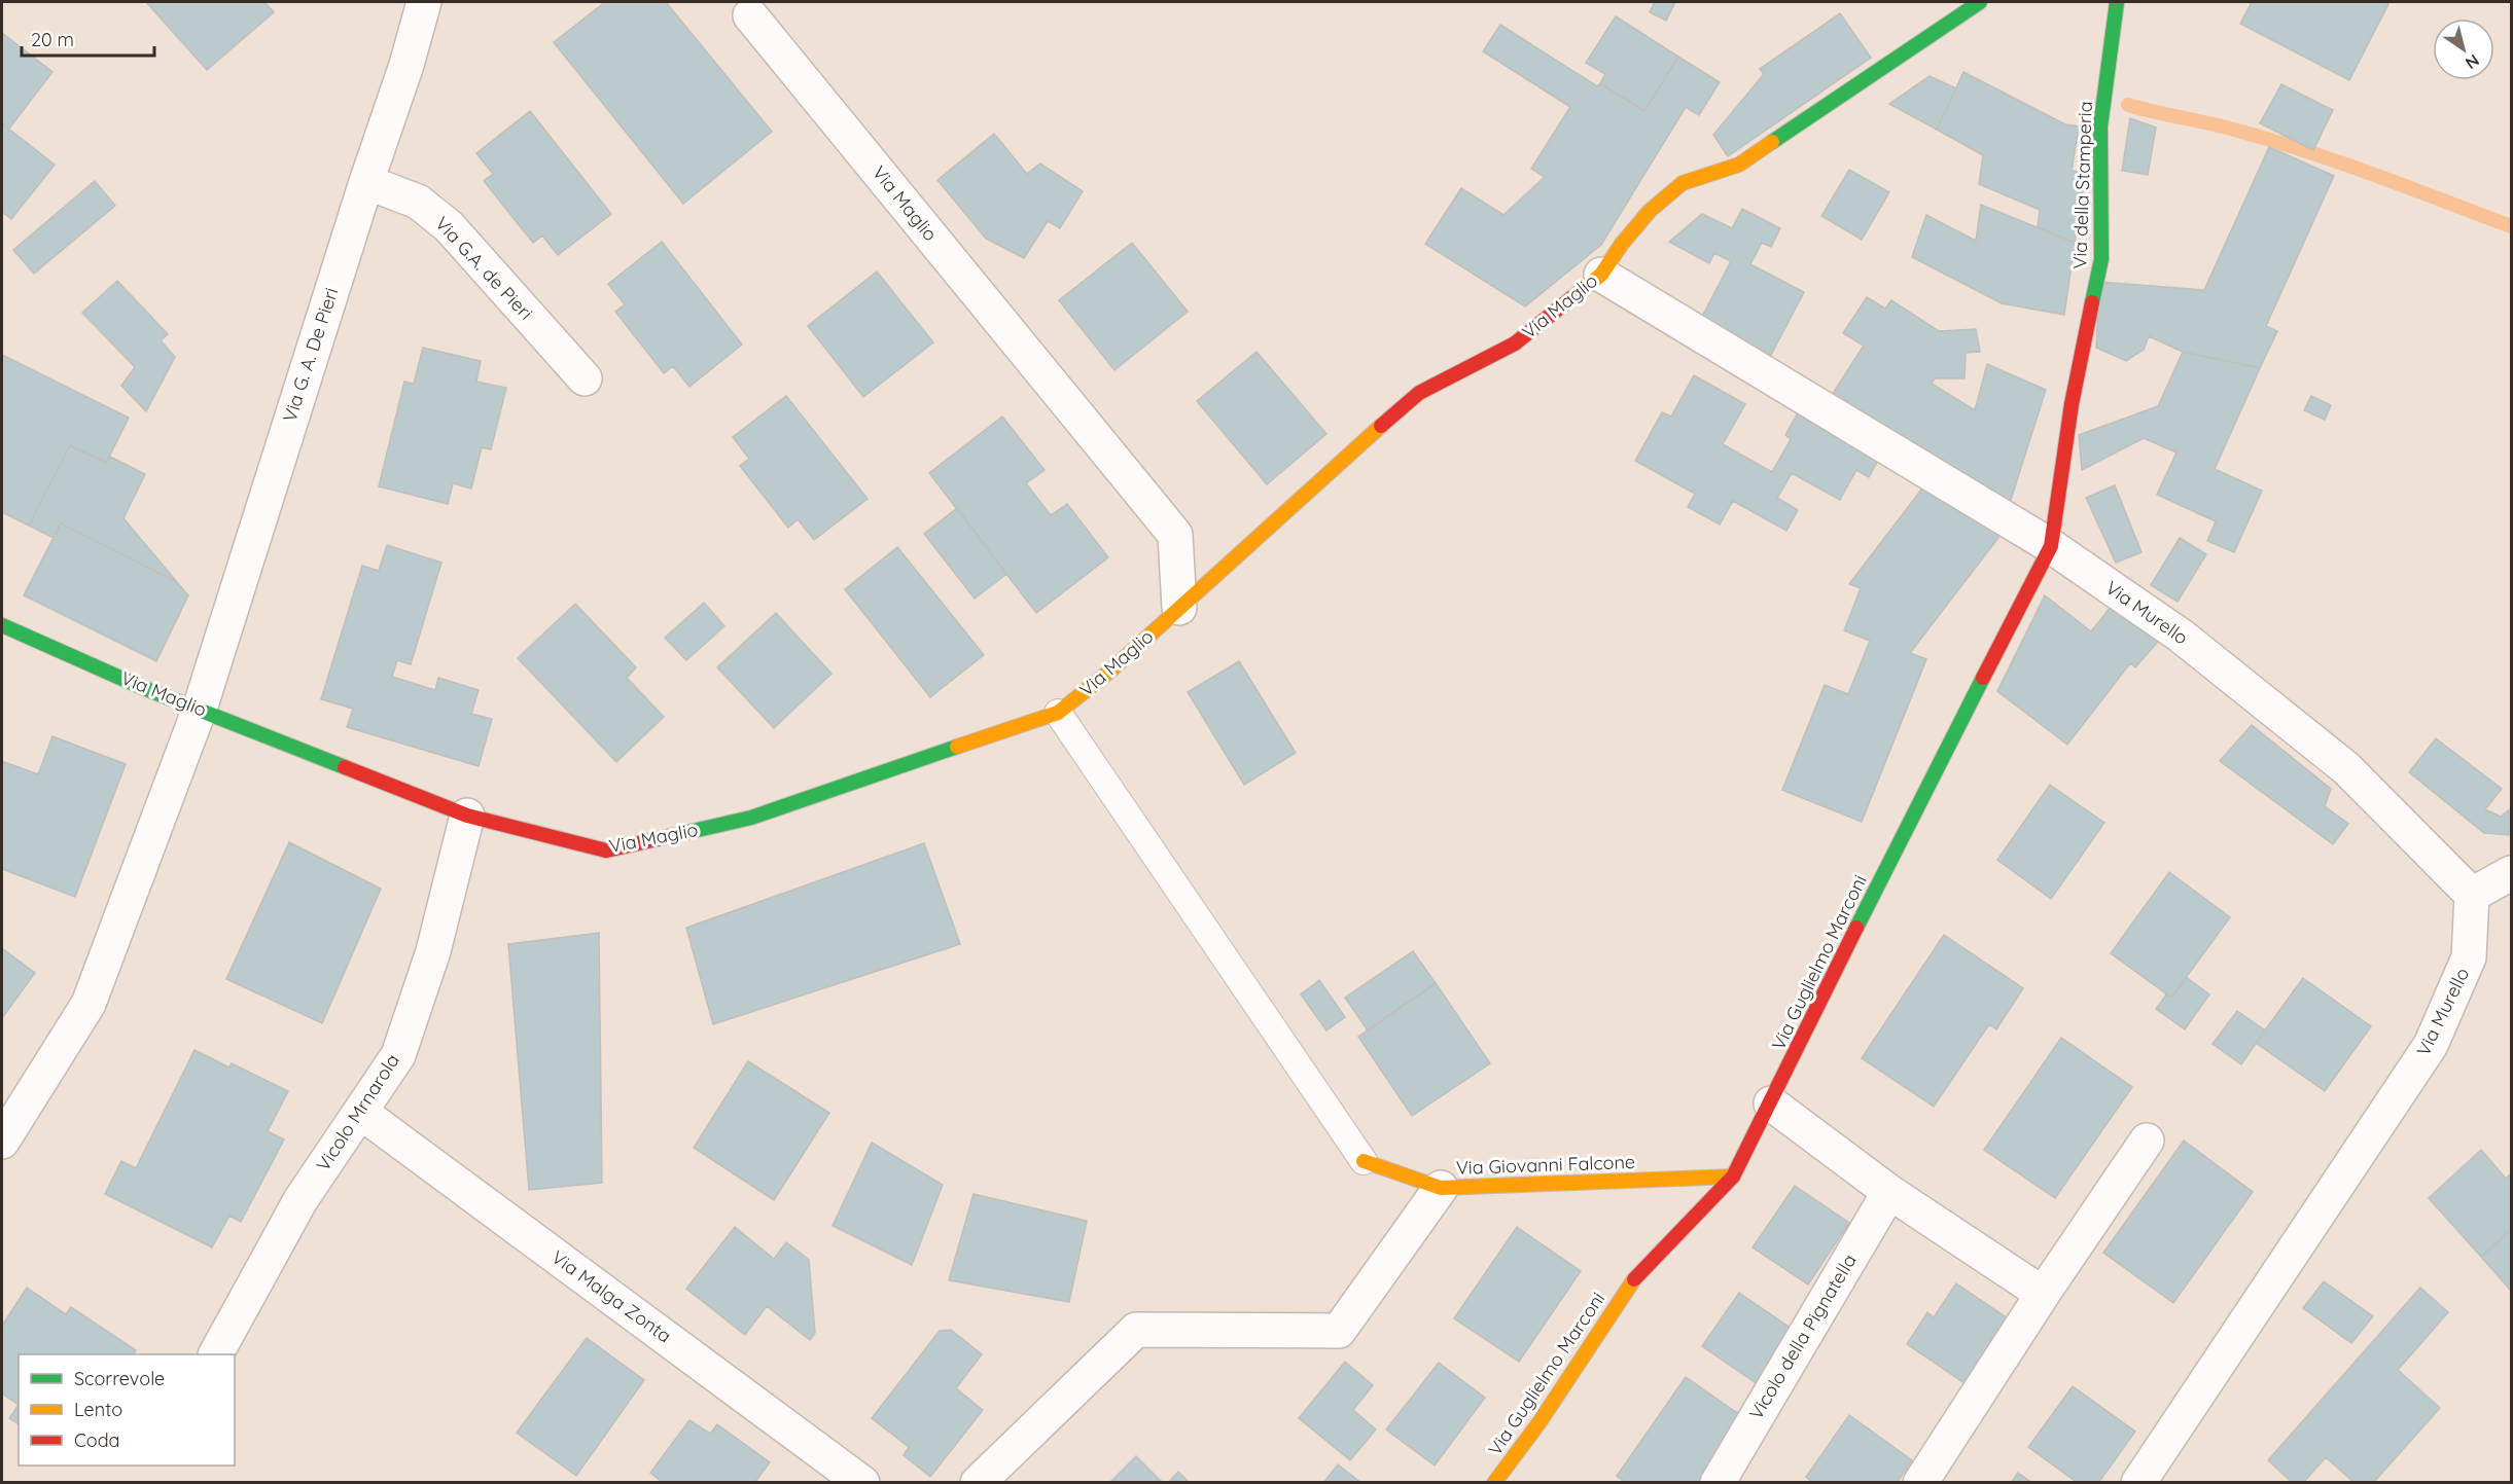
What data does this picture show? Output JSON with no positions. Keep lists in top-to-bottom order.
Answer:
{
  "streets": {
    "street": [
      "Via della Stamperia",
      "Via Maglio",
      "Via G.A. de Pieri",
      "Via G. A. De Pieri",
      "Via Murello",
      "Via Guglielmo Marconi",
      "Vicolo Mrnarola",
      "Via Giovanni Falcone",
      "Via Malga Zonta",
      "Vicolo della Pignatella"
    ]
  },
  "crossings": [
    ["Via della Stamperia", "Via Guglielmo Marconi"],
    ["Via Maglio", "Via G. A. De Pieri"],
    ["Via Maglio", "Via Murello"],
    ["Via Maglio", "Vicolo Mrnarola"],
    ["Via G.A. de Pieri", "Via G. A. De Pieri"],
    ["Via Murello", "Via Guglielmo Marconi"],
    ["Via Guglielmo Marconi", "Via Giovanni Falcone"],
    ["Vicolo Mrnarola", "Via Malga Zonta"]
  ],
  "legend": ["Scorrevole", "Lento", "Coda"],
  "scale_bar": "20 m",
  "north": "bottom right"
}
